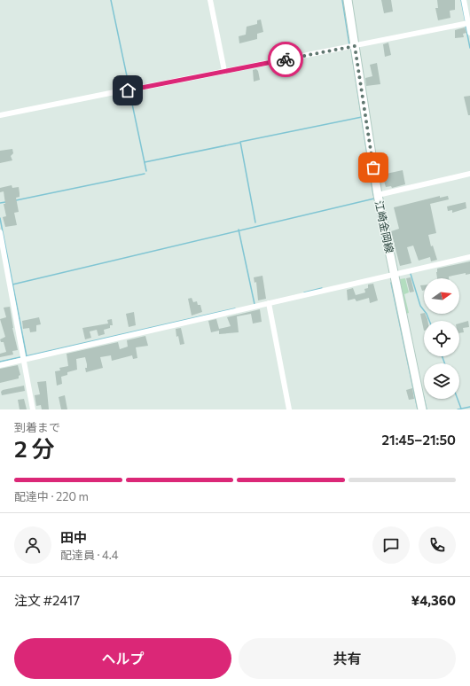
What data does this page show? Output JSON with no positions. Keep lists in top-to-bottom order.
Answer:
{
  "streets": {
    "main road": ["江崎金岡線"]
  },
  "north": "right",
  "page": {
    "heading": ["2 分", "到着まで", "21:45–21:50"],
    "panel": [
      "田中",
      "配達員 · 4.4",
      "注文 #2417",
      "¥4,360"
    ],
    "bar": "配達中 · 220 m",
    "buttons": ["ヘルプ", "共有"]
  }
}
